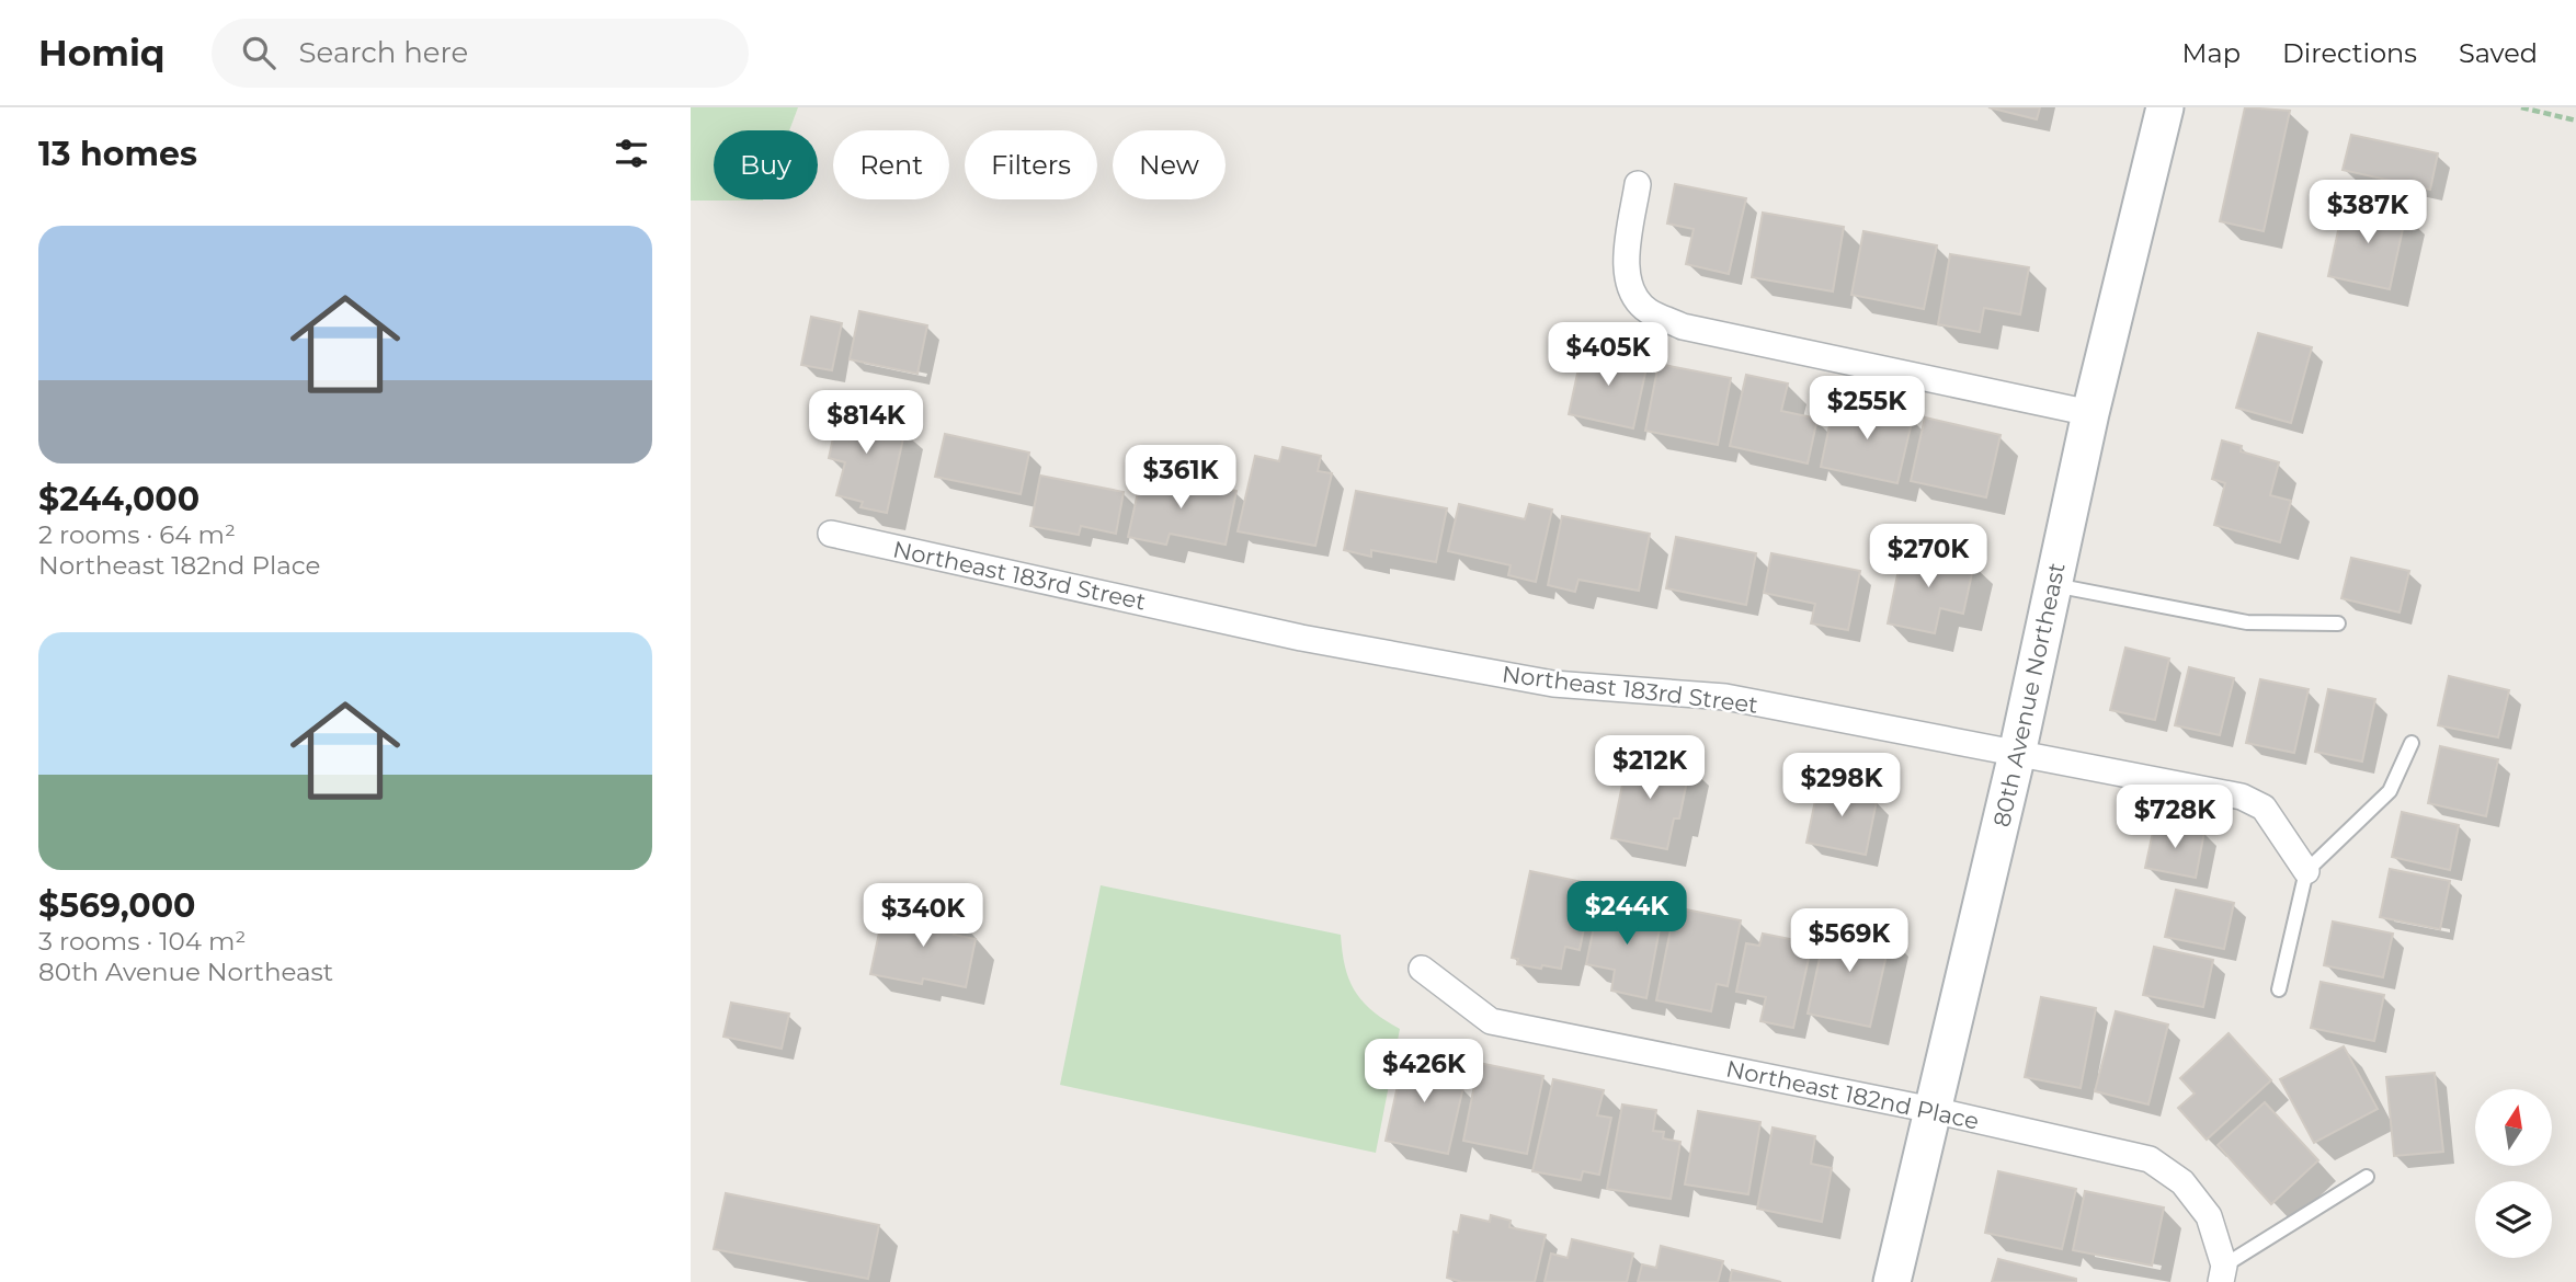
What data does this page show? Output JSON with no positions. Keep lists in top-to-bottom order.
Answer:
{
  "streets": {
    "main road": ["80th Avenue Northeast"],
    "street": ["Northeast 183rd Street", "Northeast 182nd Place"]
  },
  "crossings": [
    ["Northeast 183rd Street", "80th Avenue Northeast"],
    ["80th Avenue Northeast", "Northeast 182nd Place"]
  ],
  "north": "top",
  "page": {
    "header": "Homiq",
    "search": "Search here",
    "nav": ["Map", "Directions", "Saved"],
    "heading": "13 homes",
    "chip": [
      "Buy",
      "Rent",
      "Filters",
      "New"
    ],
    "price": [
      "$387K",
      "$405K",
      "$255K",
      "$814K",
      "$361K",
      "$270K",
      "$212K",
      "$298K",
      "$728K",
      "$244K",
      "$340K",
      "$569K",
      "$426K"
    ],
    "list": [
      {
        "name": "$244,000",
        "note": "2 rooms · 64 m² · Northeast 182nd Place"
      },
      {
        "name": "$569,000",
        "note": "3 rooms · 104 m² · 80th Avenue Northeast"
      }
    ]
  }
}
